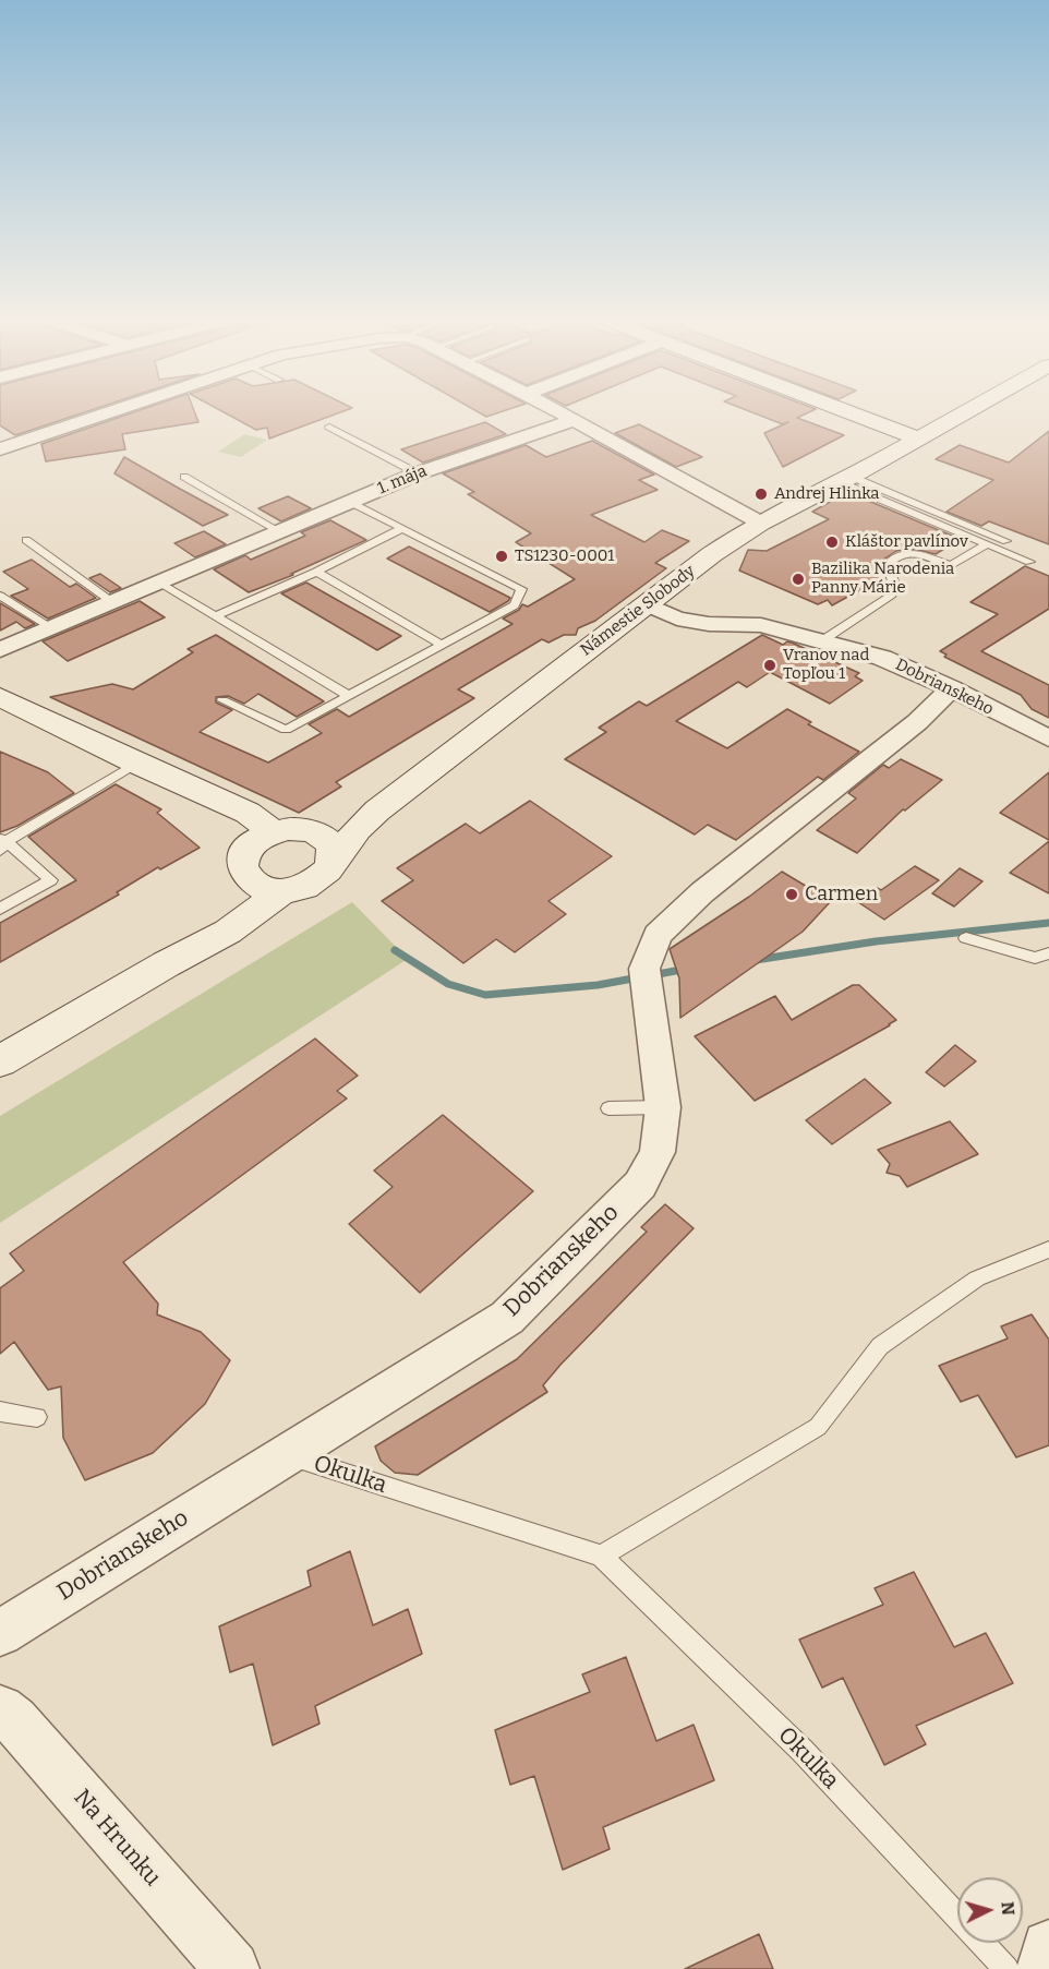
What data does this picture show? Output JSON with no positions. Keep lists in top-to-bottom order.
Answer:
{
  "streets": {
    "street": [
      "1. mája",
      "Námestie Slobody",
      "Dobrianskeho",
      "Na Hrunku"
    ],
    "lane": ["Okulka"]
  },
  "crossings": [
    ["Námestie Slobody", "Dobrianskeho"],
    ["Dobrianskeho", "Okulka"]
  ],
  "places": [
    "Andrej Hlinka",
    "Kláštor pavlínov",
    "TS1230-0001",
    "Bazilika Narodenia Panny Márie",
    "Vranov nad Topľou 1",
    "Carmen"
  ],
  "north": "right"
}
